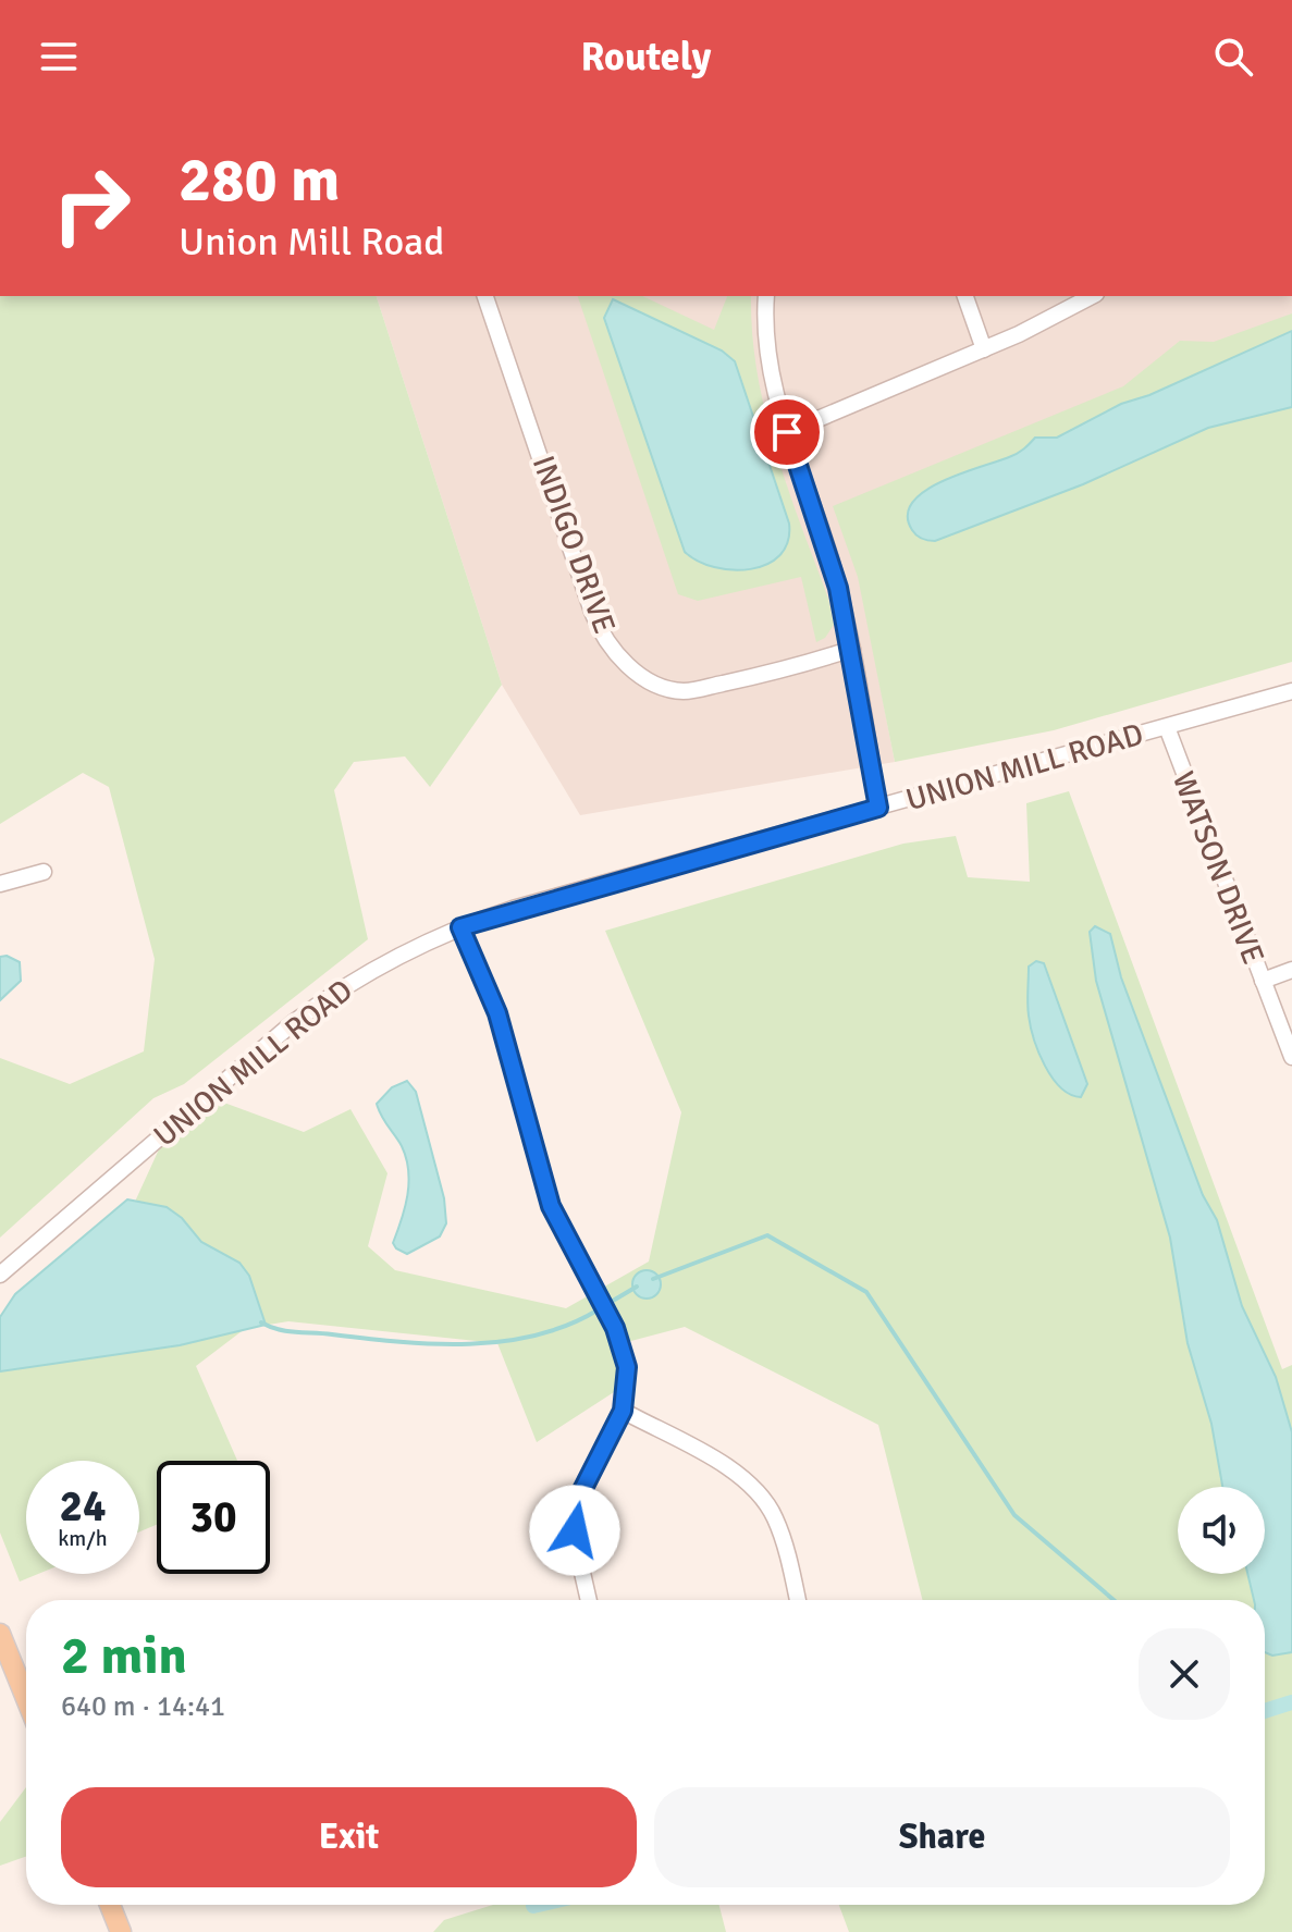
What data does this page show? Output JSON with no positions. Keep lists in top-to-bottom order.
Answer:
{
  "streets": {
    "street": ["INDIGO DRIVE", "UNION MILL ROAD", "WATSON DRIVE"]
  },
  "crossings": [
    ["UNION MILL ROAD", "WATSON DRIVE"]
  ],
  "page": {
    "header": "Routely",
    "turn": ["280 m", "Union Mill Road"],
    "speed": "24 km/h",
    "limit": "30",
    "heading": ["2 min", "640 m · 14:41"],
    "buttons": ["Exit", "Share"]
  }
}
